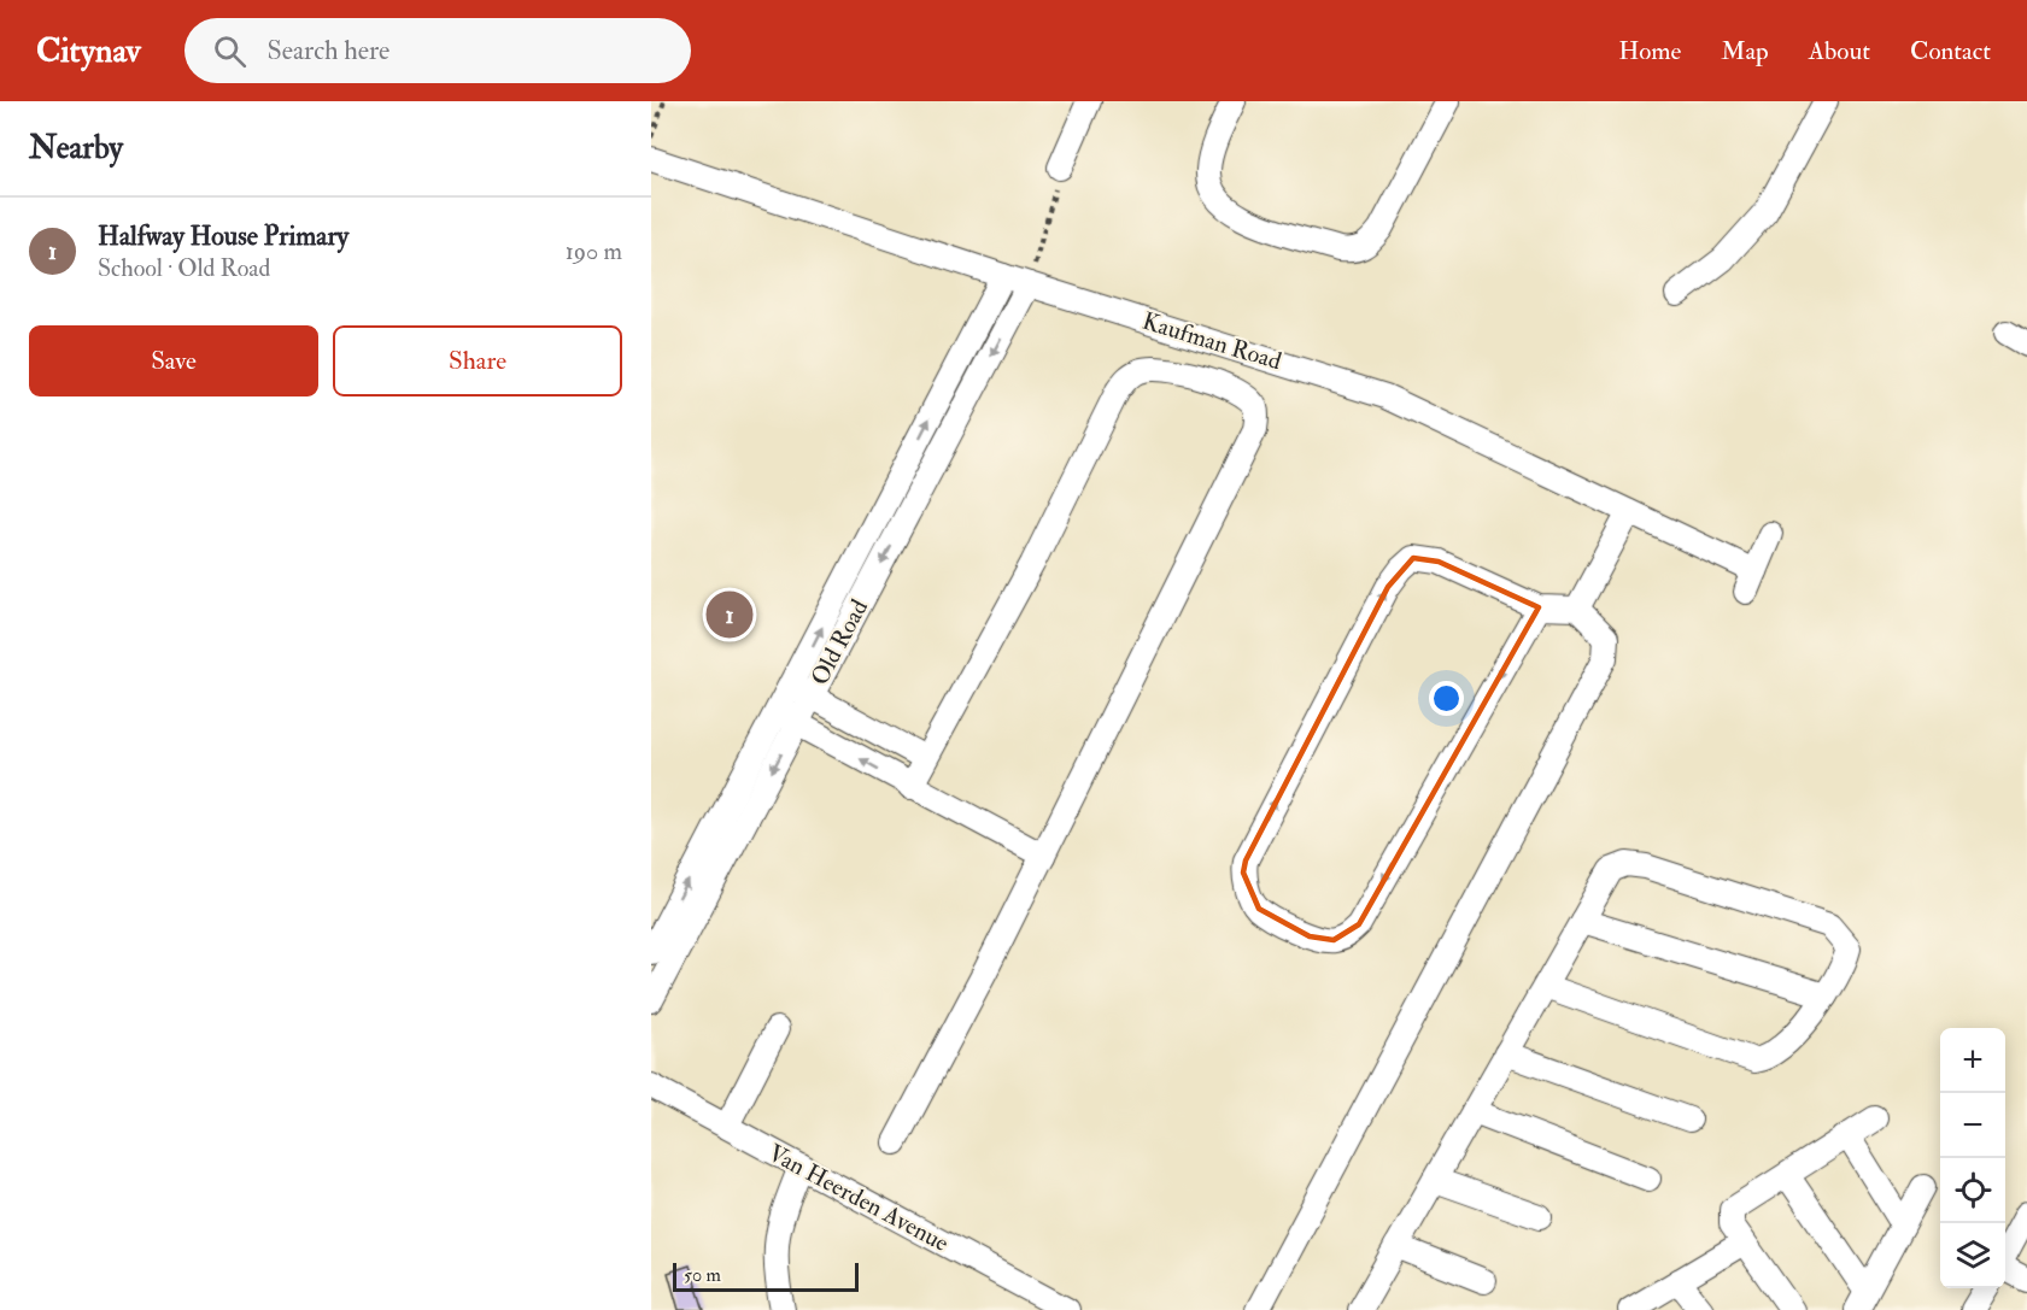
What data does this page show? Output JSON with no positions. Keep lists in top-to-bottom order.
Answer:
{
  "streets": {
    "street": ["Kaufman Road", "Old Road", "Van Heerden Avenue"]
  },
  "crossings": [
    ["Kaufman Road", "Old Road"]
  ],
  "scale_bar": "50 m",
  "page": {
    "header": "Citynav",
    "search": "Search here",
    "nav": [
      "Home",
      "Map",
      "About",
      "Contact"
    ],
    "heading": "Nearby",
    "list": [
      {
        "mark": "1",
        "name": "Halfway House Primary",
        "note": "School · Old Road",
        "value": "190 m"
      }
    ],
    "buttons": ["Save", "Share"],
    "pins": "1",
    "map_buttons": ["+", "−"],
    "scale": "50 m"
  }
}
